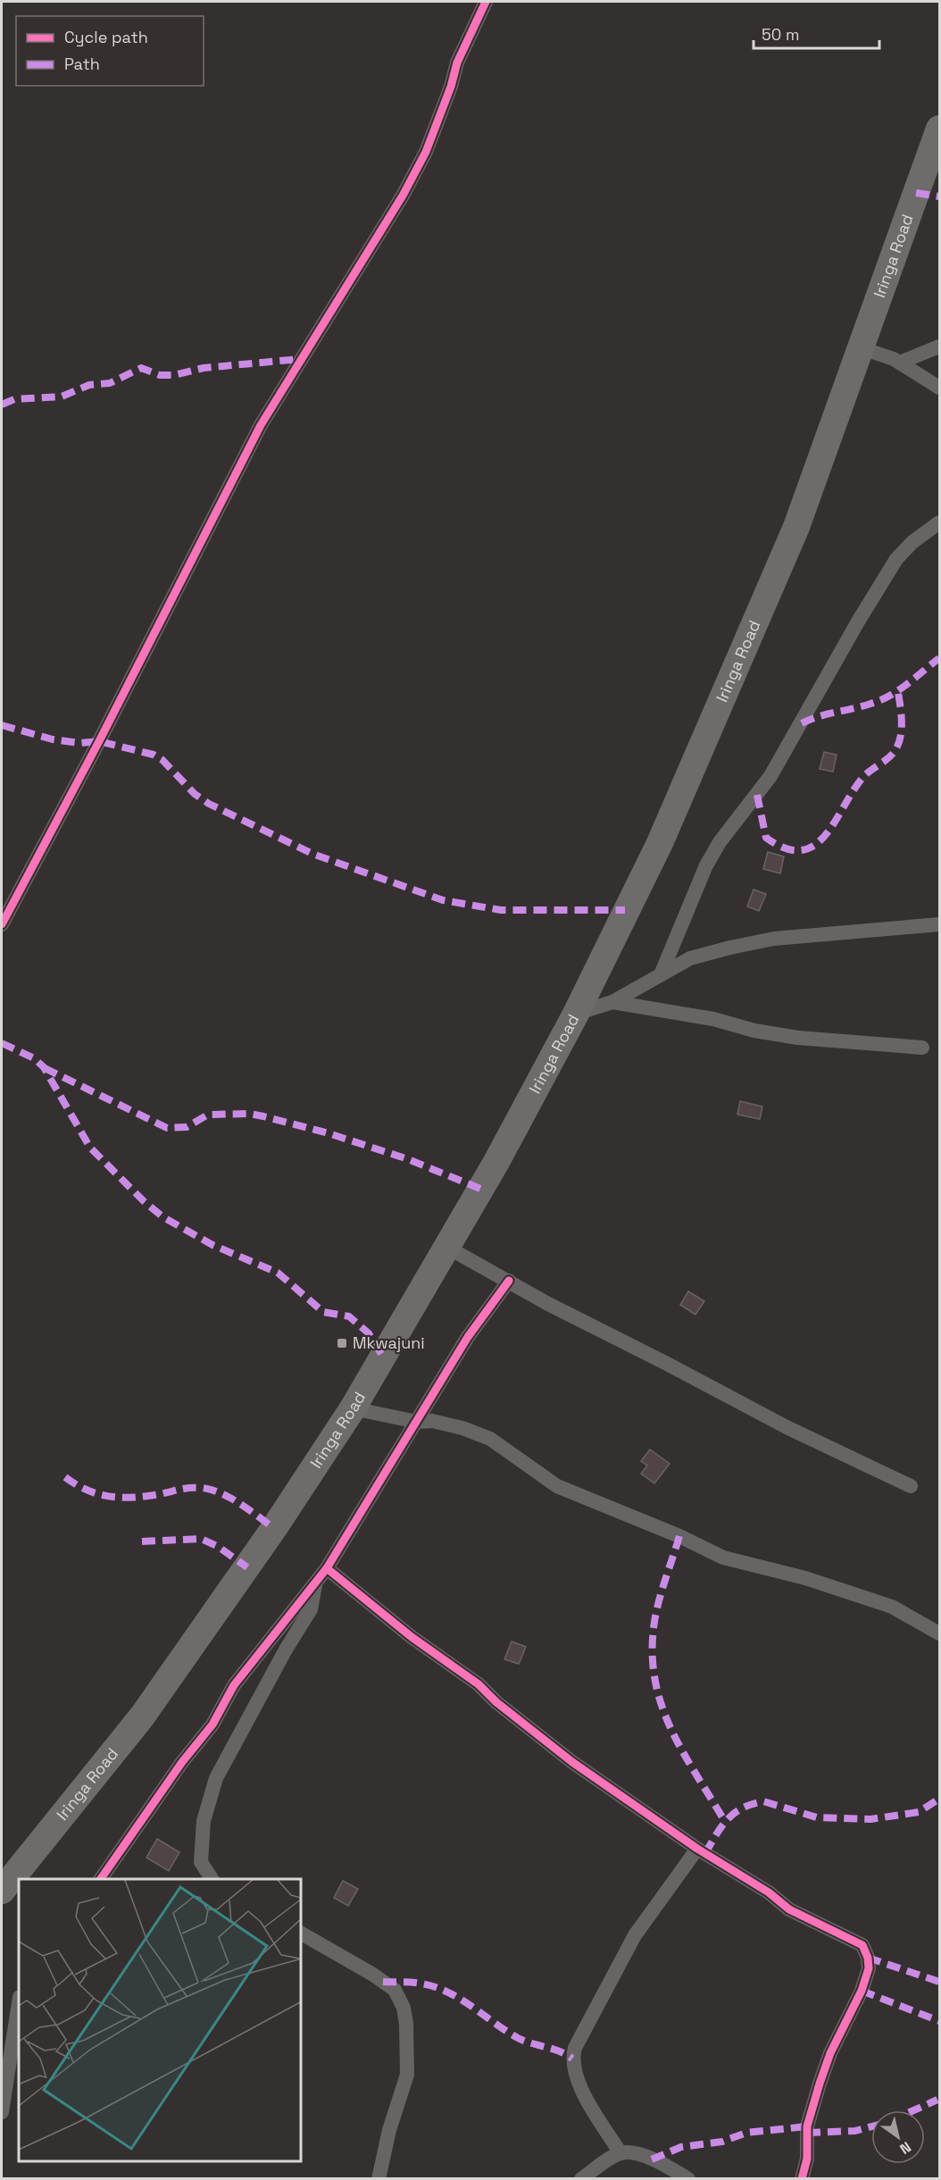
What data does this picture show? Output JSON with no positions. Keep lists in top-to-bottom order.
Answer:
{
  "streets": {
    "highway": ["Iringa Road"]
  },
  "places": {
    "transit": ["Mkwajuni"]
  },
  "legend": ["Cycle path", "Path"],
  "scale_bar": "50 m",
  "north": "bottom right"
}
